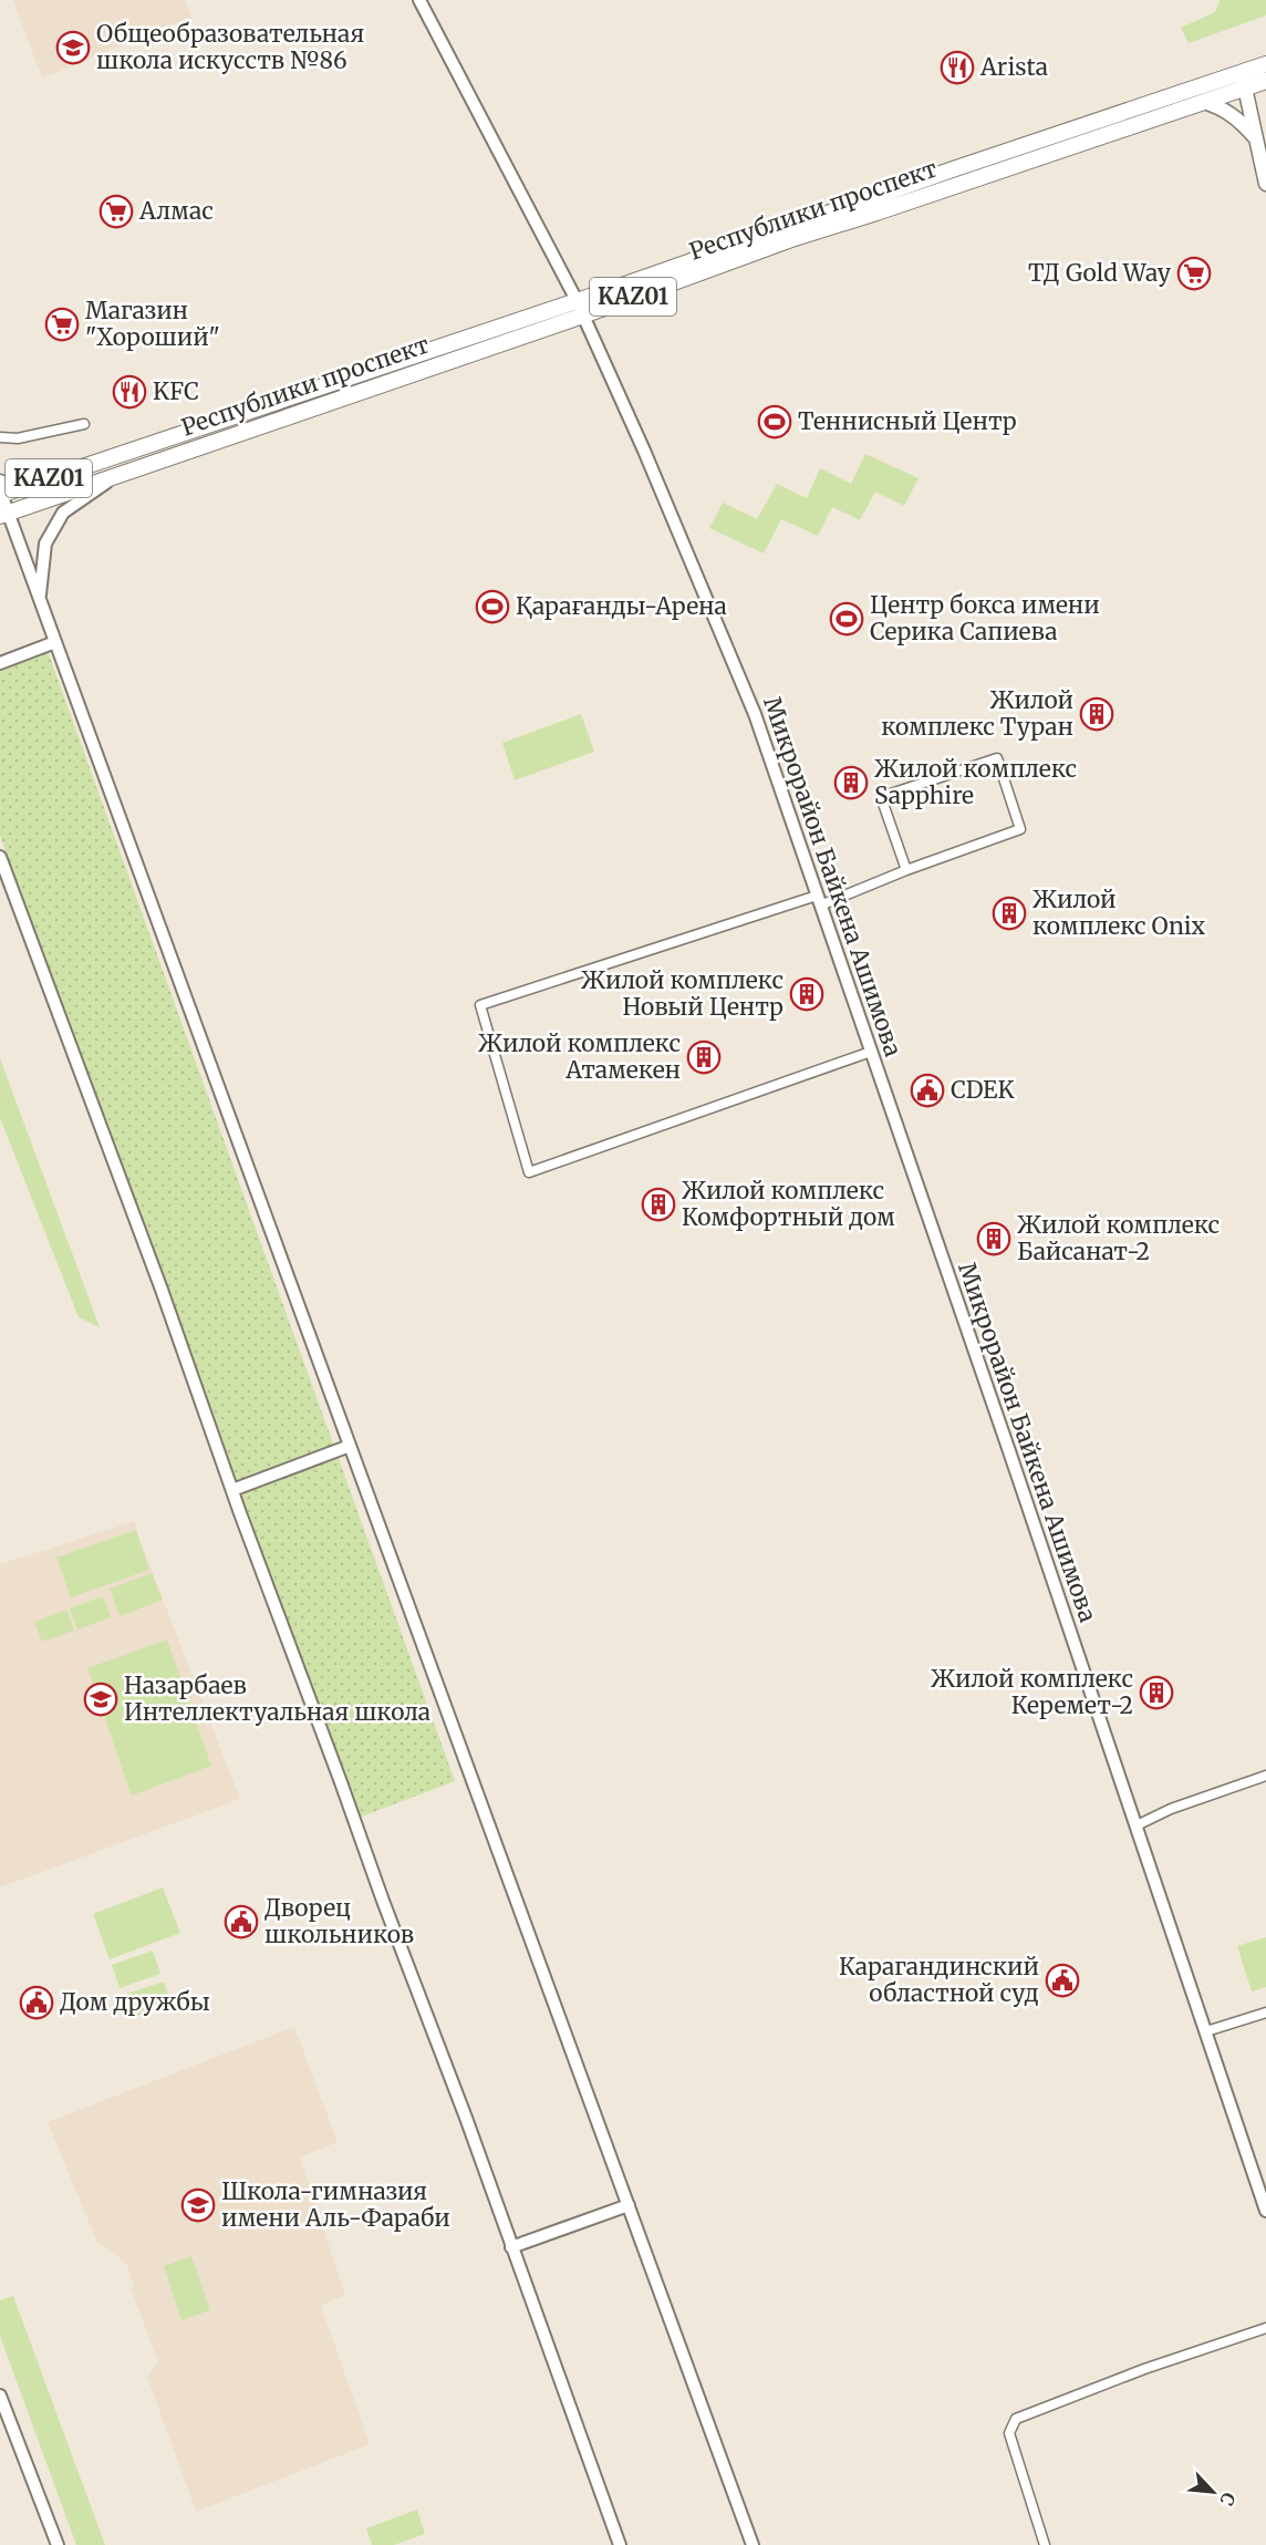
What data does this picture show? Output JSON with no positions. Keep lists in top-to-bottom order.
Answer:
{
  "streets": {
    "highway": ["Республики проспект", "KАZ01"],
    "main road": ["Микрорайон Байкена Ашимова"]
  },
  "crossings": [
    ["Республики проспект", "Микрорайон Байкена Ашимова"]
  ],
  "places": {
    "school or university": ["Общеобразовательная школа искусств №86", "Назарбаев Интеллектуальная школа", "Школа-гимназия имени Аль-Фараби"],
    "restaurant": ["Arista", "KFC"],
    "supermarket": ["Алмас", "ТД Gold Way", "Магазин \"Хороший\""],
    "sports": ["Теннисный Центр", "Қарағанды-Арена", "Центр бокса имени Серика Сапиева"],
    "building": [
      "Жилой комплекс Туран",
      "Жилой комплекс Sapphire",
      "Жилой комплекс Onix",
      "Жилой комплекс Новый Центр",
      "Жилой комплекс Атамекен",
      "Жилой комплекс Комфортный дом",
      "Жилой комплекс Байсанат-2",
      "Жилой комплекс Керемет-2"
    ],
    "public building": [
      "CDEK",
      "Дворец школьников",
      "Карагандинский областной суд",
      "Дом дружбы"
    ]
  },
  "north": "bottom right"
}
